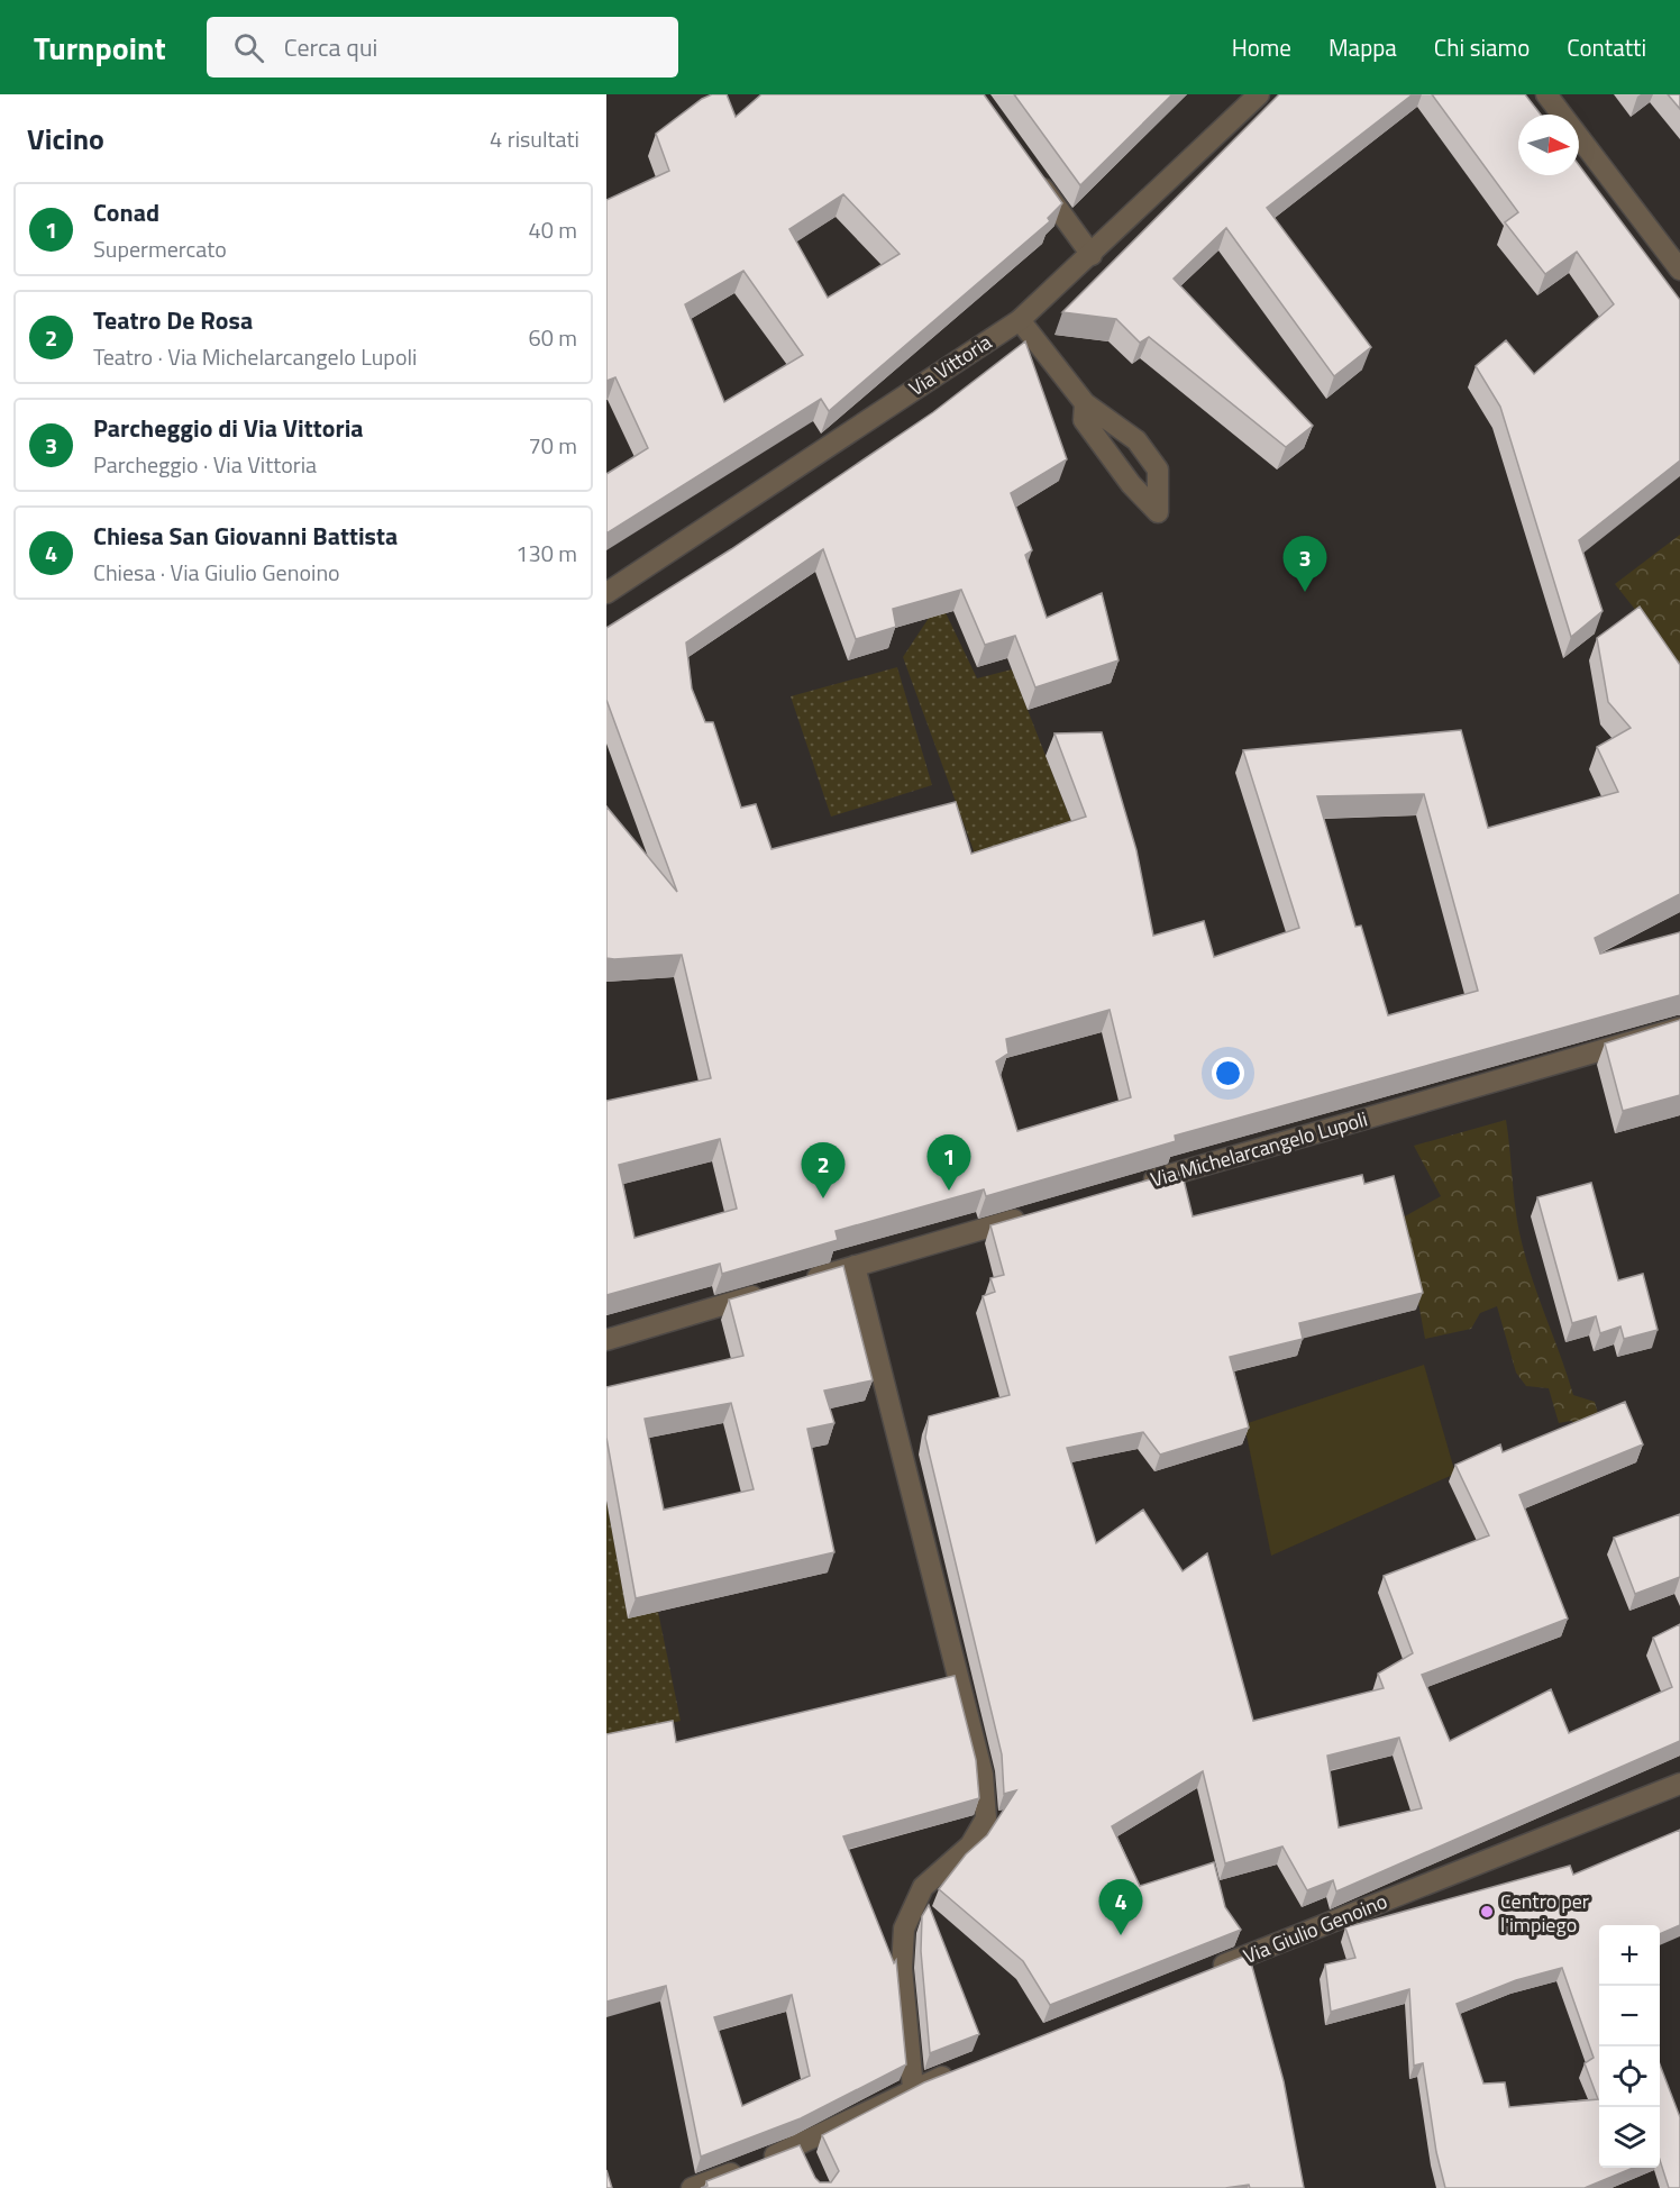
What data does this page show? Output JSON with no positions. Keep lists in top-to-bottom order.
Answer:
{
  "streets": {
    "street": ["Via Vittoria", "Via Michelarcangelo Lupoli", "Via Giulio Genoino"]
  },
  "places": ["Centro per l'impiego"],
  "north": "right",
  "page": {
    "header": "Turnpoint",
    "search": "Cerca qui",
    "nav": [
      "Home",
      "Mappa",
      "Chi siamo",
      "Contatti"
    ],
    "heading": ["Vicino", "4 risultati"],
    "list": [
      {
        "mark": "1",
        "name": "Conad",
        "note": "Supermercato",
        "value": "40 m"
      },
      {
        "mark": "2",
        "name": "Teatro De Rosa",
        "note": "Teatro · Via Michelarcangelo Lupoli",
        "value": "60 m"
      },
      {
        "mark": "3",
        "name": "Parcheggio di Via Vittoria",
        "note": "Parcheggio · Via Vittoria",
        "value": "70 m"
      },
      {
        "mark": "4",
        "name": "Chiesa San Giovanni Battista",
        "note": "Chiesa · Via Giulio Genoino",
        "value": "130 m"
      }
    ],
    "pins": [
      "3",
      "1",
      "2",
      "4"
    ],
    "map_buttons": ["+", "−"]
  }
}
